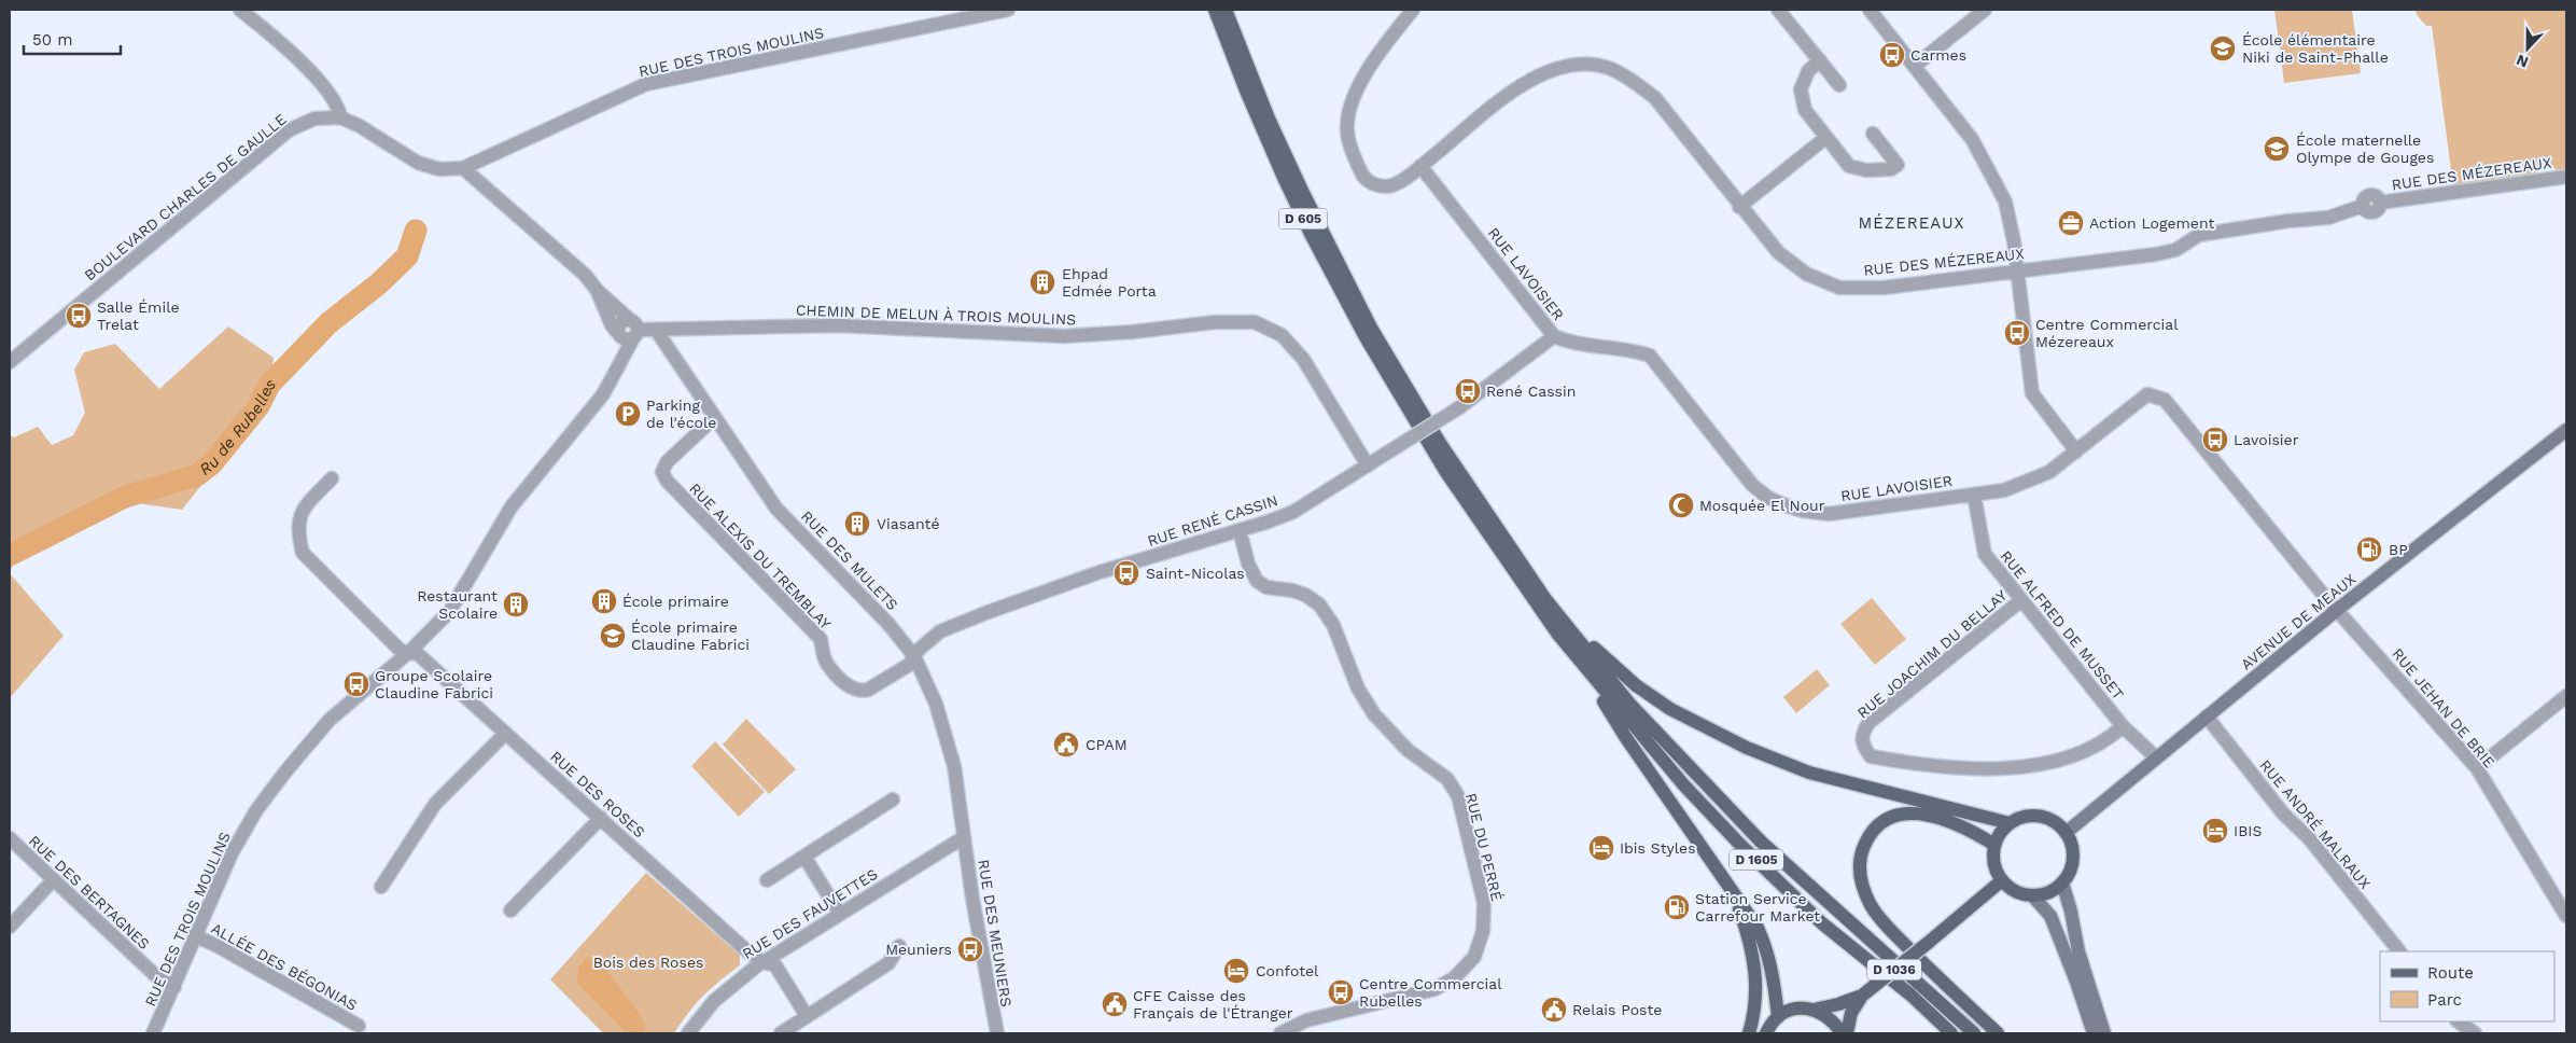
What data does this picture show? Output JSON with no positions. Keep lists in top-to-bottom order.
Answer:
{
  "streets": {
    "main road": [
      "D 605",
      "AVENUE DE MEAUX",
      "D 1605",
      "D 1036"
    ],
    "street": [
      "RUE DES TROIS MOULINS",
      "RUE DES MÉZEREAUX",
      "BOULEVARD CHARLES DE GAULLE",
      "RUE LAVOISIER",
      "CHEMIN DE MELUN À TROIS MOULINS",
      "RUE RENÉ CASSIN",
      "RUE ALEXIS DU TREMBLAY",
      "RUE DES MULETS",
      "RUE ALFRED DE MUSSET",
      "RUE JOACHIM DU BELLAY",
      "RUE JEHAN DE BRIE",
      "RUE DES ROSES",
      "RUE ANDRÉ MALRAUX",
      "RUE DU PERRÉ",
      "RUE DES BERTAGNES",
      "RUE DES FAUVETTES",
      "RUE DES MEUNIERS",
      "ALLÉE DES BÉGONIAS"
    ]
  },
  "crossings": [
    ["RUE DES TROIS MOULINS", "BOULEVARD CHARLES DE GAULLE"],
    ["RUE DES TROIS MOULINS", "CHEMIN DE MELUN À TROIS MOULINS"],
    ["RUE DES TROIS MOULINS", "RUE DES ROSES"],
    ["RUE DES TROIS MOULINS", "RUE DES BERTAGNES"],
    ["RUE DES TROIS MOULINS", "ALLÉE DES BÉGONIAS"],
    ["RUE DES MÉZEREAUX", "RUE LAVOISIER"],
    ["D 605", "D 1605"],
    ["RUE LAVOISIER", "RUE RENÉ CASSIN"],
    ["RUE LAVOISIER", "AVENUE DE MEAUX"],
    ["RUE LAVOISIER", "RUE ALFRED DE MUSSET"],
    ["RUE LAVOISIER", "RUE JEHAN DE BRIE"],
    ["CHEMIN DE MELUN À TROIS MOULINS", "RUE RENÉ CASSIN"],
    ["CHEMIN DE MELUN À TROIS MOULINS", "RUE DES MULETS"],
    ["RUE RENÉ CASSIN", "RUE ALEXIS DU TREMBLAY"],
    ["RUE RENÉ CASSIN", "RUE DES MULETS"],
    ["RUE RENÉ CASSIN", "RUE DU PERRÉ"],
    ["RUE ALEXIS DU TREMBLAY", "RUE DES MULETS"],
    ["RUE DES MULETS", "RUE DES FAUVETTES"],
    ["RUE DES MULETS", "RUE DES MEUNIERS"],
    ["AVENUE DE MEAUX", "RUE ALFRED DE MUSSET"],
    ["AVENUE DE MEAUX", "RUE JEHAN DE BRIE"],
    ["AVENUE DE MEAUX", "RUE ANDRÉ MALRAUX"],
    ["AVENUE DE MEAUX", "D 1036"],
    ["RUE ALFRED DE MUSSET", "RUE JOACHIM DU BELLAY"],
    ["RUE DES ROSES", "RUE DES FAUVETTES"],
    ["RUE DES FAUVETTES", "RUE DES MEUNIERS"]
  ],
  "districts": ["MÉZEREAUX"],
  "water": ["Ru de Rubelles"],
  "parks": ["Bois des Roses"],
  "places": {
    "school or university": ["École élémentaire Niki de Saint-Phalle", "École maternelle Olympe de Gouges", "École primaire Claudine Fabrici"],
    "bus stop": [
      "Carmes",
      "Salle Émile Trelat",
      "Centre Commercial Mézereaux",
      "René Cassin",
      "Lavoisier",
      "Saint-Nicolas",
      "Groupe Scolaire Claudine Fabrici",
      "Meuniers",
      "Centre Commercial Rubelles"
    ],
    "office": ["Action Logement"],
    "building": [
      "Ehpad Edmée Porta",
      "Viasanté",
      "École primaire",
      "Restaurant Scolaire"
    ],
    "parking": ["Parking de l'école"],
    "mosque": ["Mosquée El Nour"],
    "fuel station": ["BP", "Station Service Carrefour Market"],
    "public building": ["CPAM", "CFE Caisse des Français de l'Étranger", "Relais Poste"],
    "hotel": ["IBIS", "Ibis Styles", "Confotel"]
  },
  "legend": ["Route", "Parc"],
  "scale_bar": "50 m",
  "north": "bottom"
}
